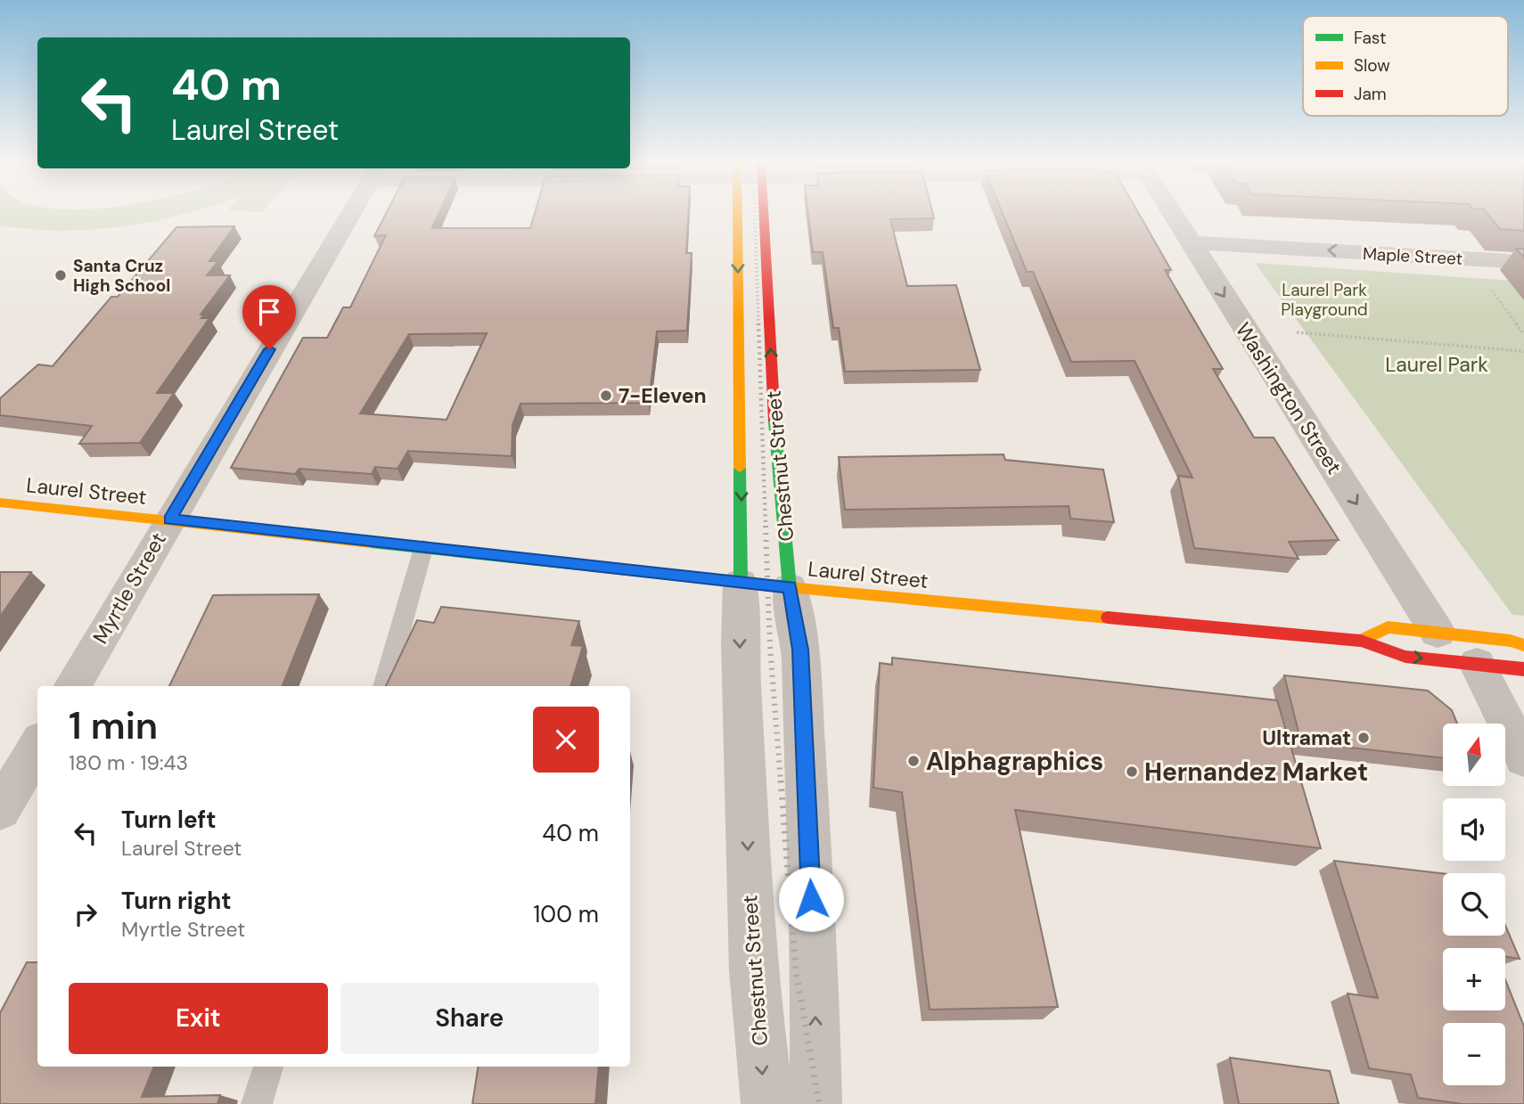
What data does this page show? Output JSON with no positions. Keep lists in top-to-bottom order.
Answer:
{
  "streets": {
    "main road": ["Chestnut Street", "Laurel Street"],
    "street": ["Maple Street", "Washington Street", "Myrtle Street"]
  },
  "crossings": [
    ["Maple Street", "Washington Street"],
    ["Chestnut Street", "Laurel Street"],
    ["Laurel Street", "Myrtle Street"]
  ],
  "one_way": ["Maple Street", "Washington Street"],
  "parks": ["Laurel Park Playground", "Laurel Park"],
  "places": [
    "Santa Cruz High School",
    "7-Eleven",
    "Ultramat",
    "Alphagraphics",
    "Hernandez Market"
  ],
  "legend": ["Fast", "Slow", "Jam"],
  "north": "top",
  "page": {
    "turn": ["40 m", "Laurel Street"],
    "heading": ["1 min", "180 m · 19:43"],
    "map_buttons": ["+", "−"],
    "list": [
      {
        "name": "Turn left",
        "note": "Laurel Street",
        "value": "40 m"
      },
      {
        "name": "Turn right",
        "note": "Myrtle Street",
        "value": "100 m"
      }
    ],
    "buttons": ["Exit", "Share"]
  }
}
